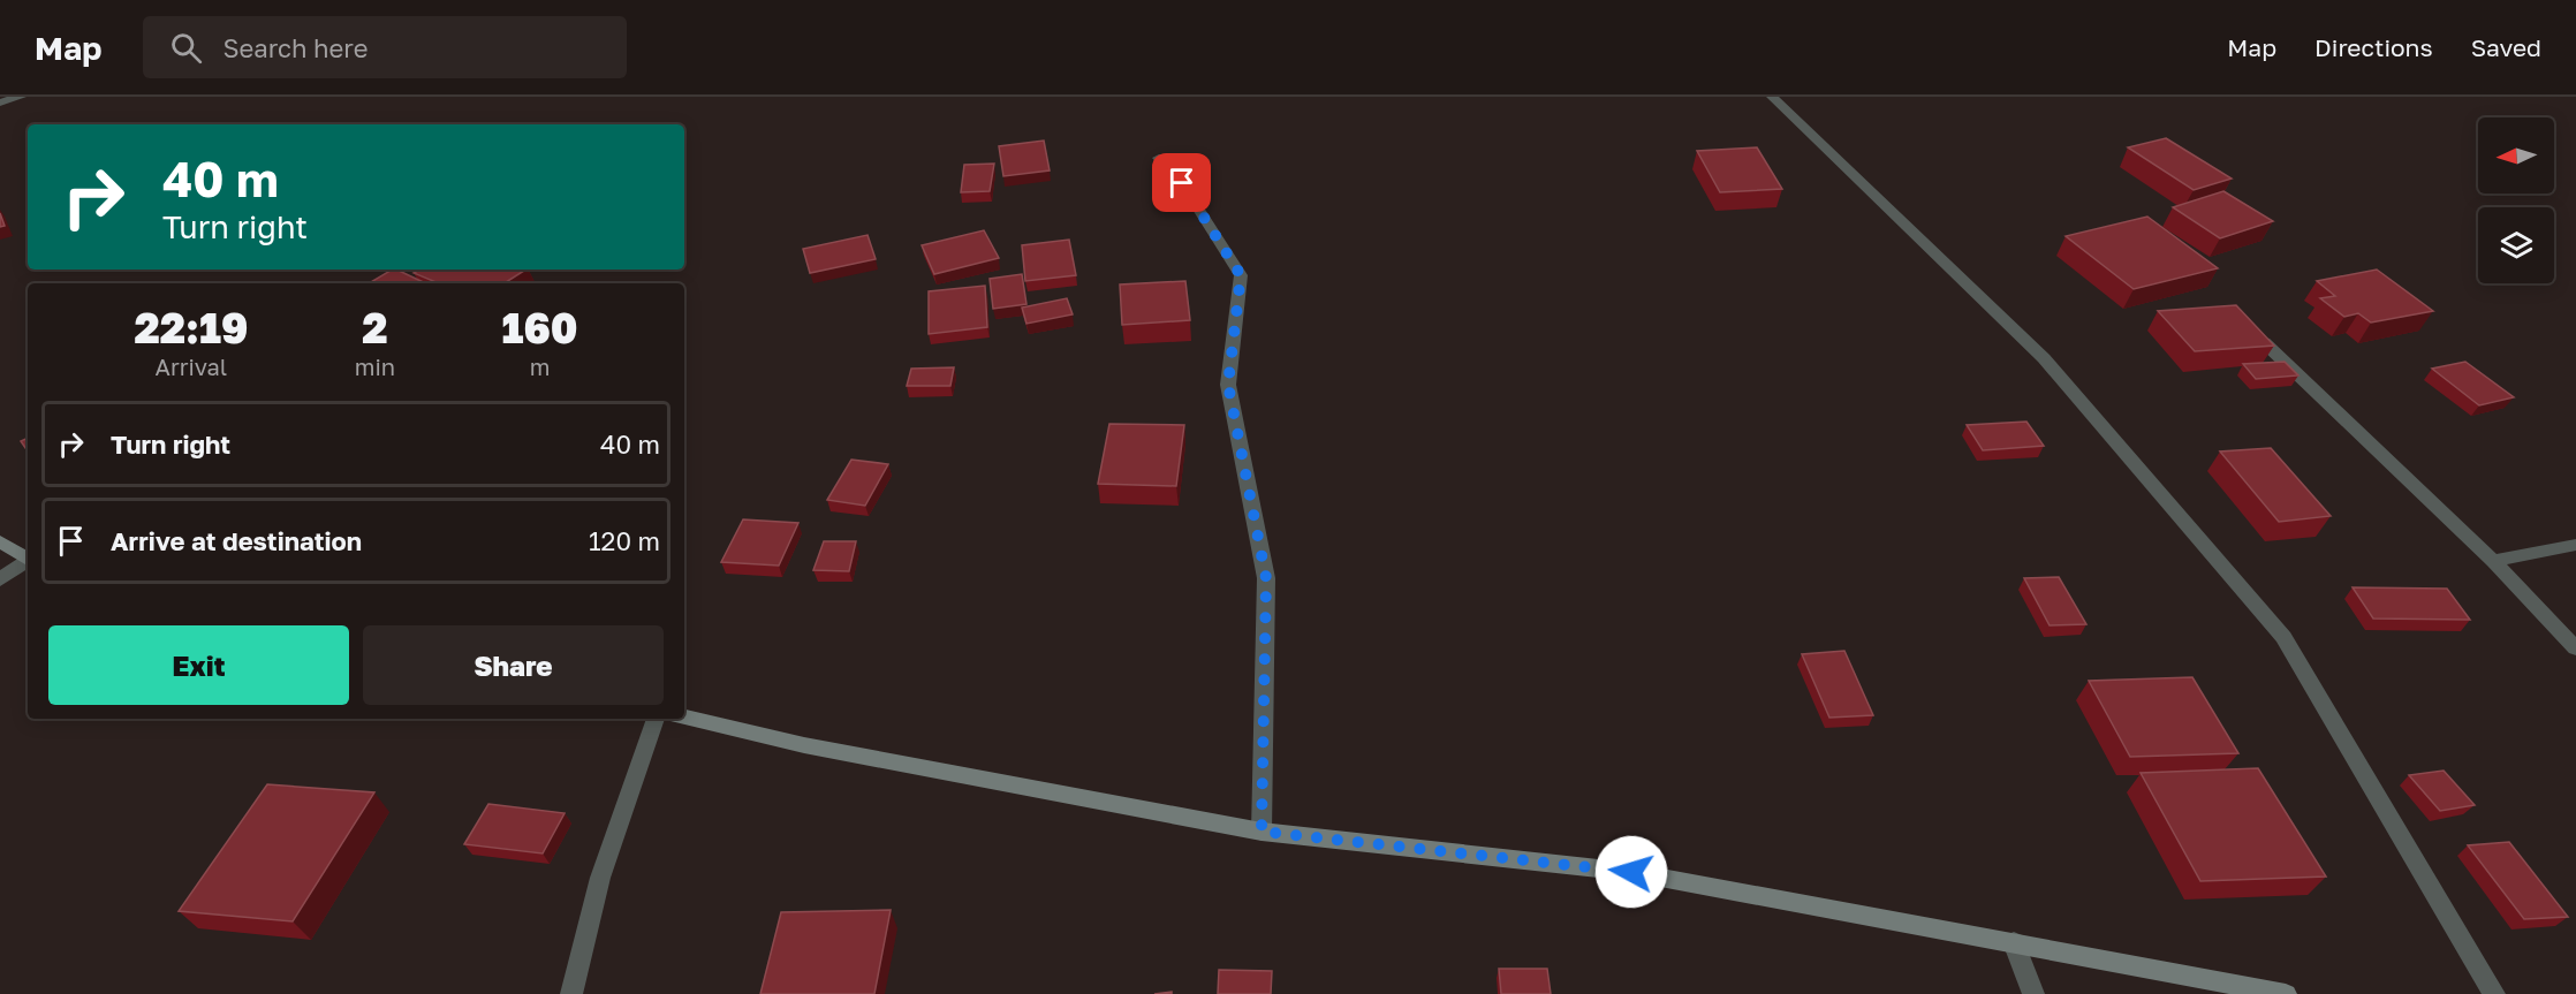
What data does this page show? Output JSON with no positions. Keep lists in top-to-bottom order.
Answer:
{
  "north": "left",
  "page": {
    "header": "Map",
    "search": "Search here",
    "nav": ["Map", "Directions", "Saved"],
    "turn": ["40 m", "Turn right"],
    "eta": [
      "22:19",
      "Arrival",
      "2",
      "min",
      "160",
      "m"
    ],
    "list": [
      {
        "name": "Turn right",
        "value": "40 m"
      },
      {
        "name": "Arrive at destination",
        "value": "120 m"
      }
    ],
    "buttons": ["Exit", "Share"]
  }
}
